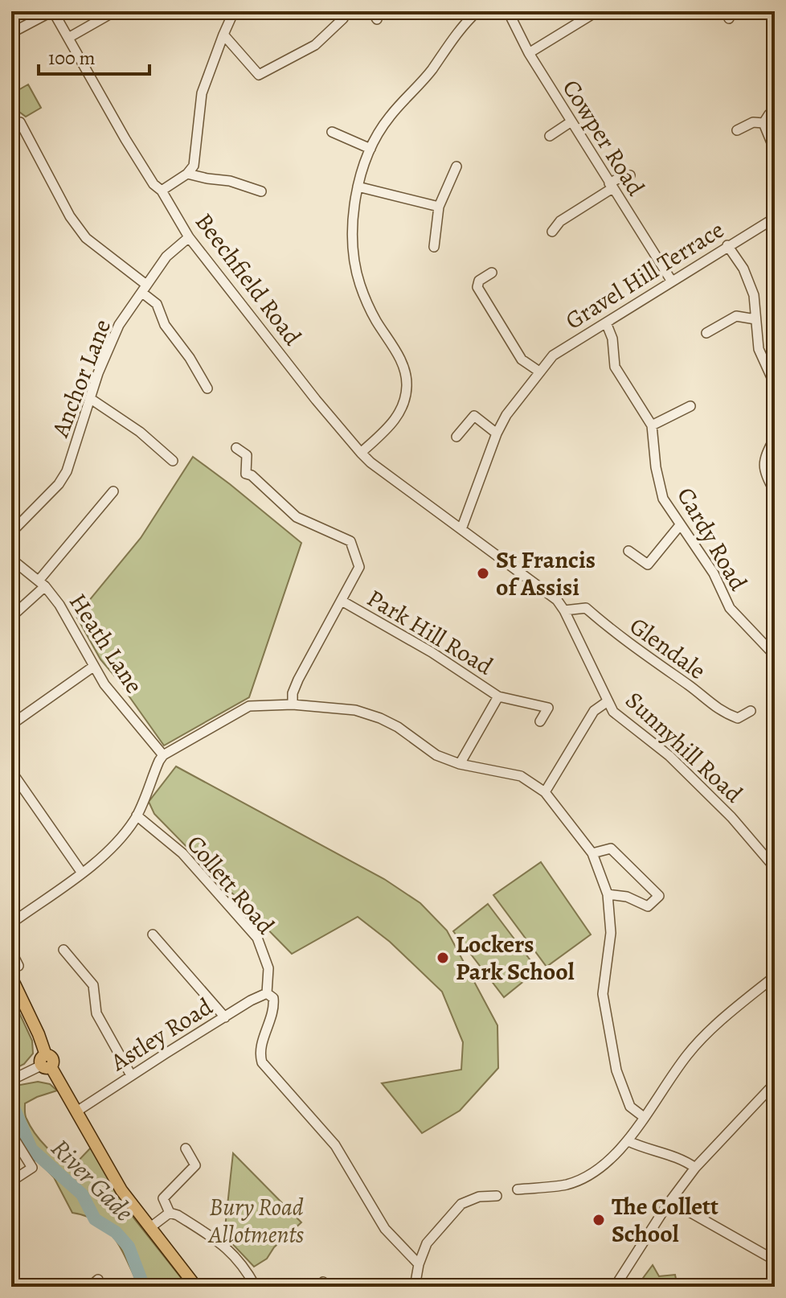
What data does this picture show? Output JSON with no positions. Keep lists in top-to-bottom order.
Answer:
{
  "streets": {
    "street": [
      "Cowper Road",
      "Gravel Hill Terrace",
      "Beechfield Road",
      "Anchor Lane",
      "Cardy Road",
      "Park Hill Road",
      "Heath Lane",
      "Glendale",
      "Sunnyhill Road",
      "Collett Road",
      "Astley Road"
    ]
  },
  "crossings": [
    ["Cowper Road", "Gravel Hill Terrace"],
    ["Gravel Hill Terrace", "Beechfield Road"],
    ["Gravel Hill Terrace", "Cardy Road"],
    ["Beechfield Road", "Anchor Lane"],
    ["Beechfield Road", "Glendale"],
    ["Beechfield Road", "Sunnyhill Road"],
    ["Glendale", "Sunnyhill Road"],
    ["Collett Road", "Astley Road"]
  ],
  "water": ["River Gade"],
  "parks": ["Bury Road Allotments"],
  "places": ["St Francis of Assisi", "Lockers Park School", "The Collett School"],
  "scale_bar": "100 m"
}
